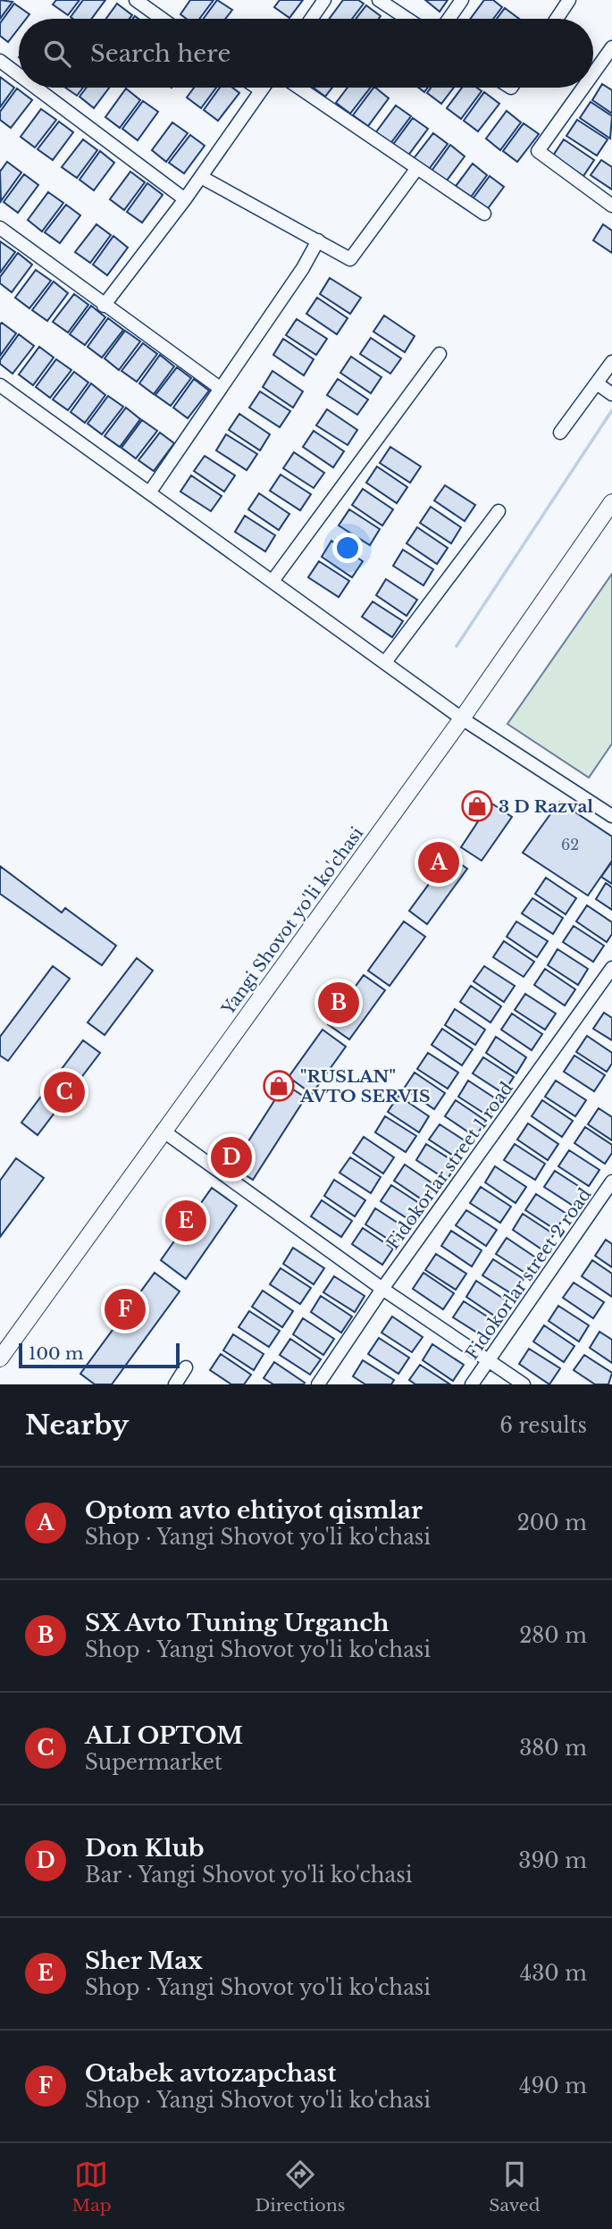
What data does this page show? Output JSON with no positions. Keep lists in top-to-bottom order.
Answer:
{
  "streets": {
    "main road": ["Yangi Shovot yo'li ko'chasi"],
    "street": ["Fidokorlar street 1 road", "Fidokorlar street 2 road"]
  },
  "places": {
    "shop": ["3 D Razval", "\"RUSLAN\" AVTO SERVIS"]
  },
  "house_numbers": ["62"],
  "scale_bar": "100 m",
  "page": {
    "search": "Search here",
    "pins": [
      "A",
      "B",
      "C",
      "D",
      "E",
      "F"
    ],
    "scale": "100 m",
    "heading": ["Nearby", "6 results"],
    "list": [
      {
        "mark": "A",
        "name": "Optom avto ehtiyot qismlar",
        "note": "Shop · Yangi Shovot yo'li ko'chasi",
        "value": "200 m"
      },
      {
        "mark": "B",
        "name": "SX Avto Tuning Urganch",
        "note": "Shop · Yangi Shovot yo'li ko'chasi",
        "value": "280 m"
      },
      {
        "mark": "C",
        "name": "ALI OPTOM",
        "note": "Supermarket",
        "value": "380 m"
      },
      {
        "mark": "D",
        "name": "Don Klub",
        "note": "Bar · Yangi Shovot yo'li ko'chasi",
        "value": "390 m"
      },
      {
        "mark": "E",
        "name": "Sher Max",
        "note": "Shop · Yangi Shovot yo'li ko'chasi",
        "value": "430 m"
      },
      {
        "mark": "F",
        "name": "Otabek avtozapchast",
        "note": "Shop · Yangi Shovot yo'li ko'chasi",
        "value": "490 m"
      }
    ],
    "nav": ["Map", "Directions", "Saved"]
  }
}
